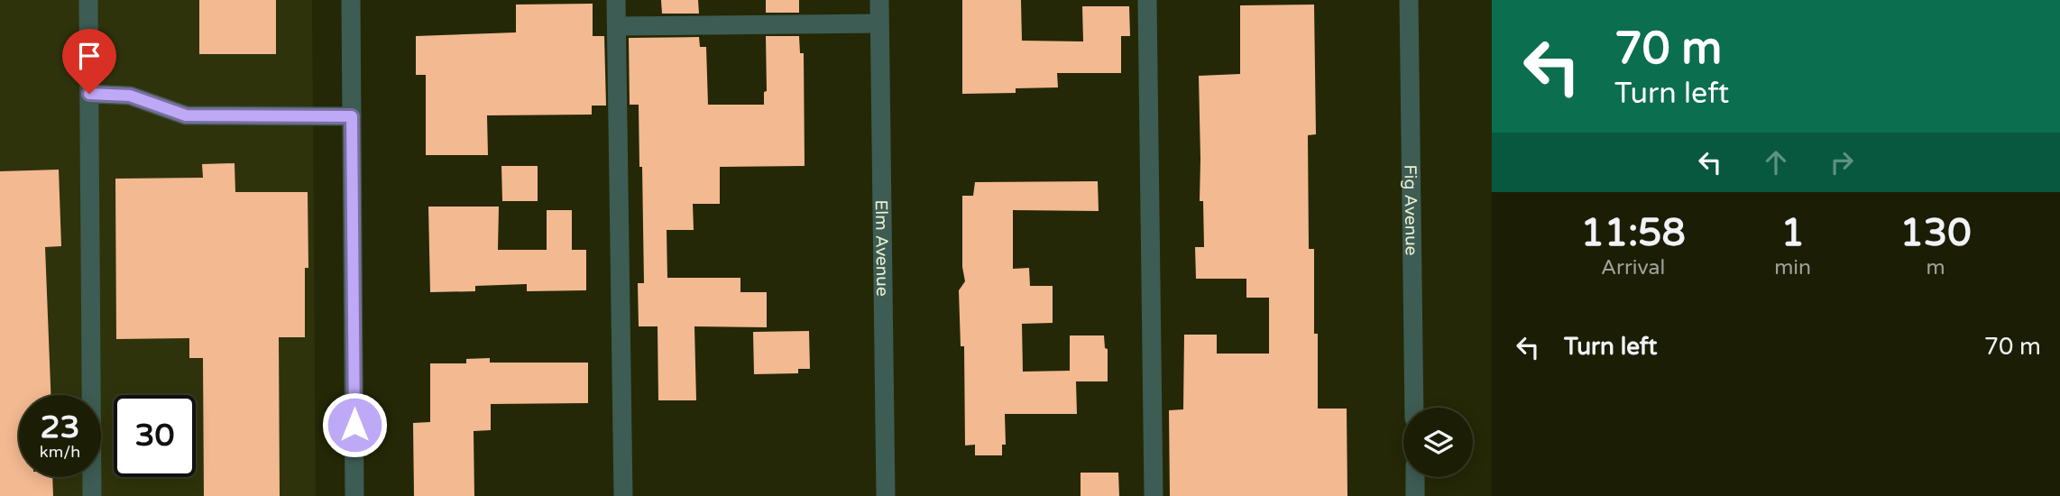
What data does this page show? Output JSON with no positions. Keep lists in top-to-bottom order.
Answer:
{
  "streets": {
    "street": ["Fig Avenue", "Elm Avenue"]
  },
  "page": {
    "turn": ["70 m", "Turn left"],
    "eta": [
      "11:58",
      "Arrival",
      "1",
      "min",
      "130",
      "m"
    ],
    "list": [
      {
        "name": "Turn left",
        "value": "70 m"
      }
    ],
    "speed": "23 km/h",
    "limit": "30"
  }
}
